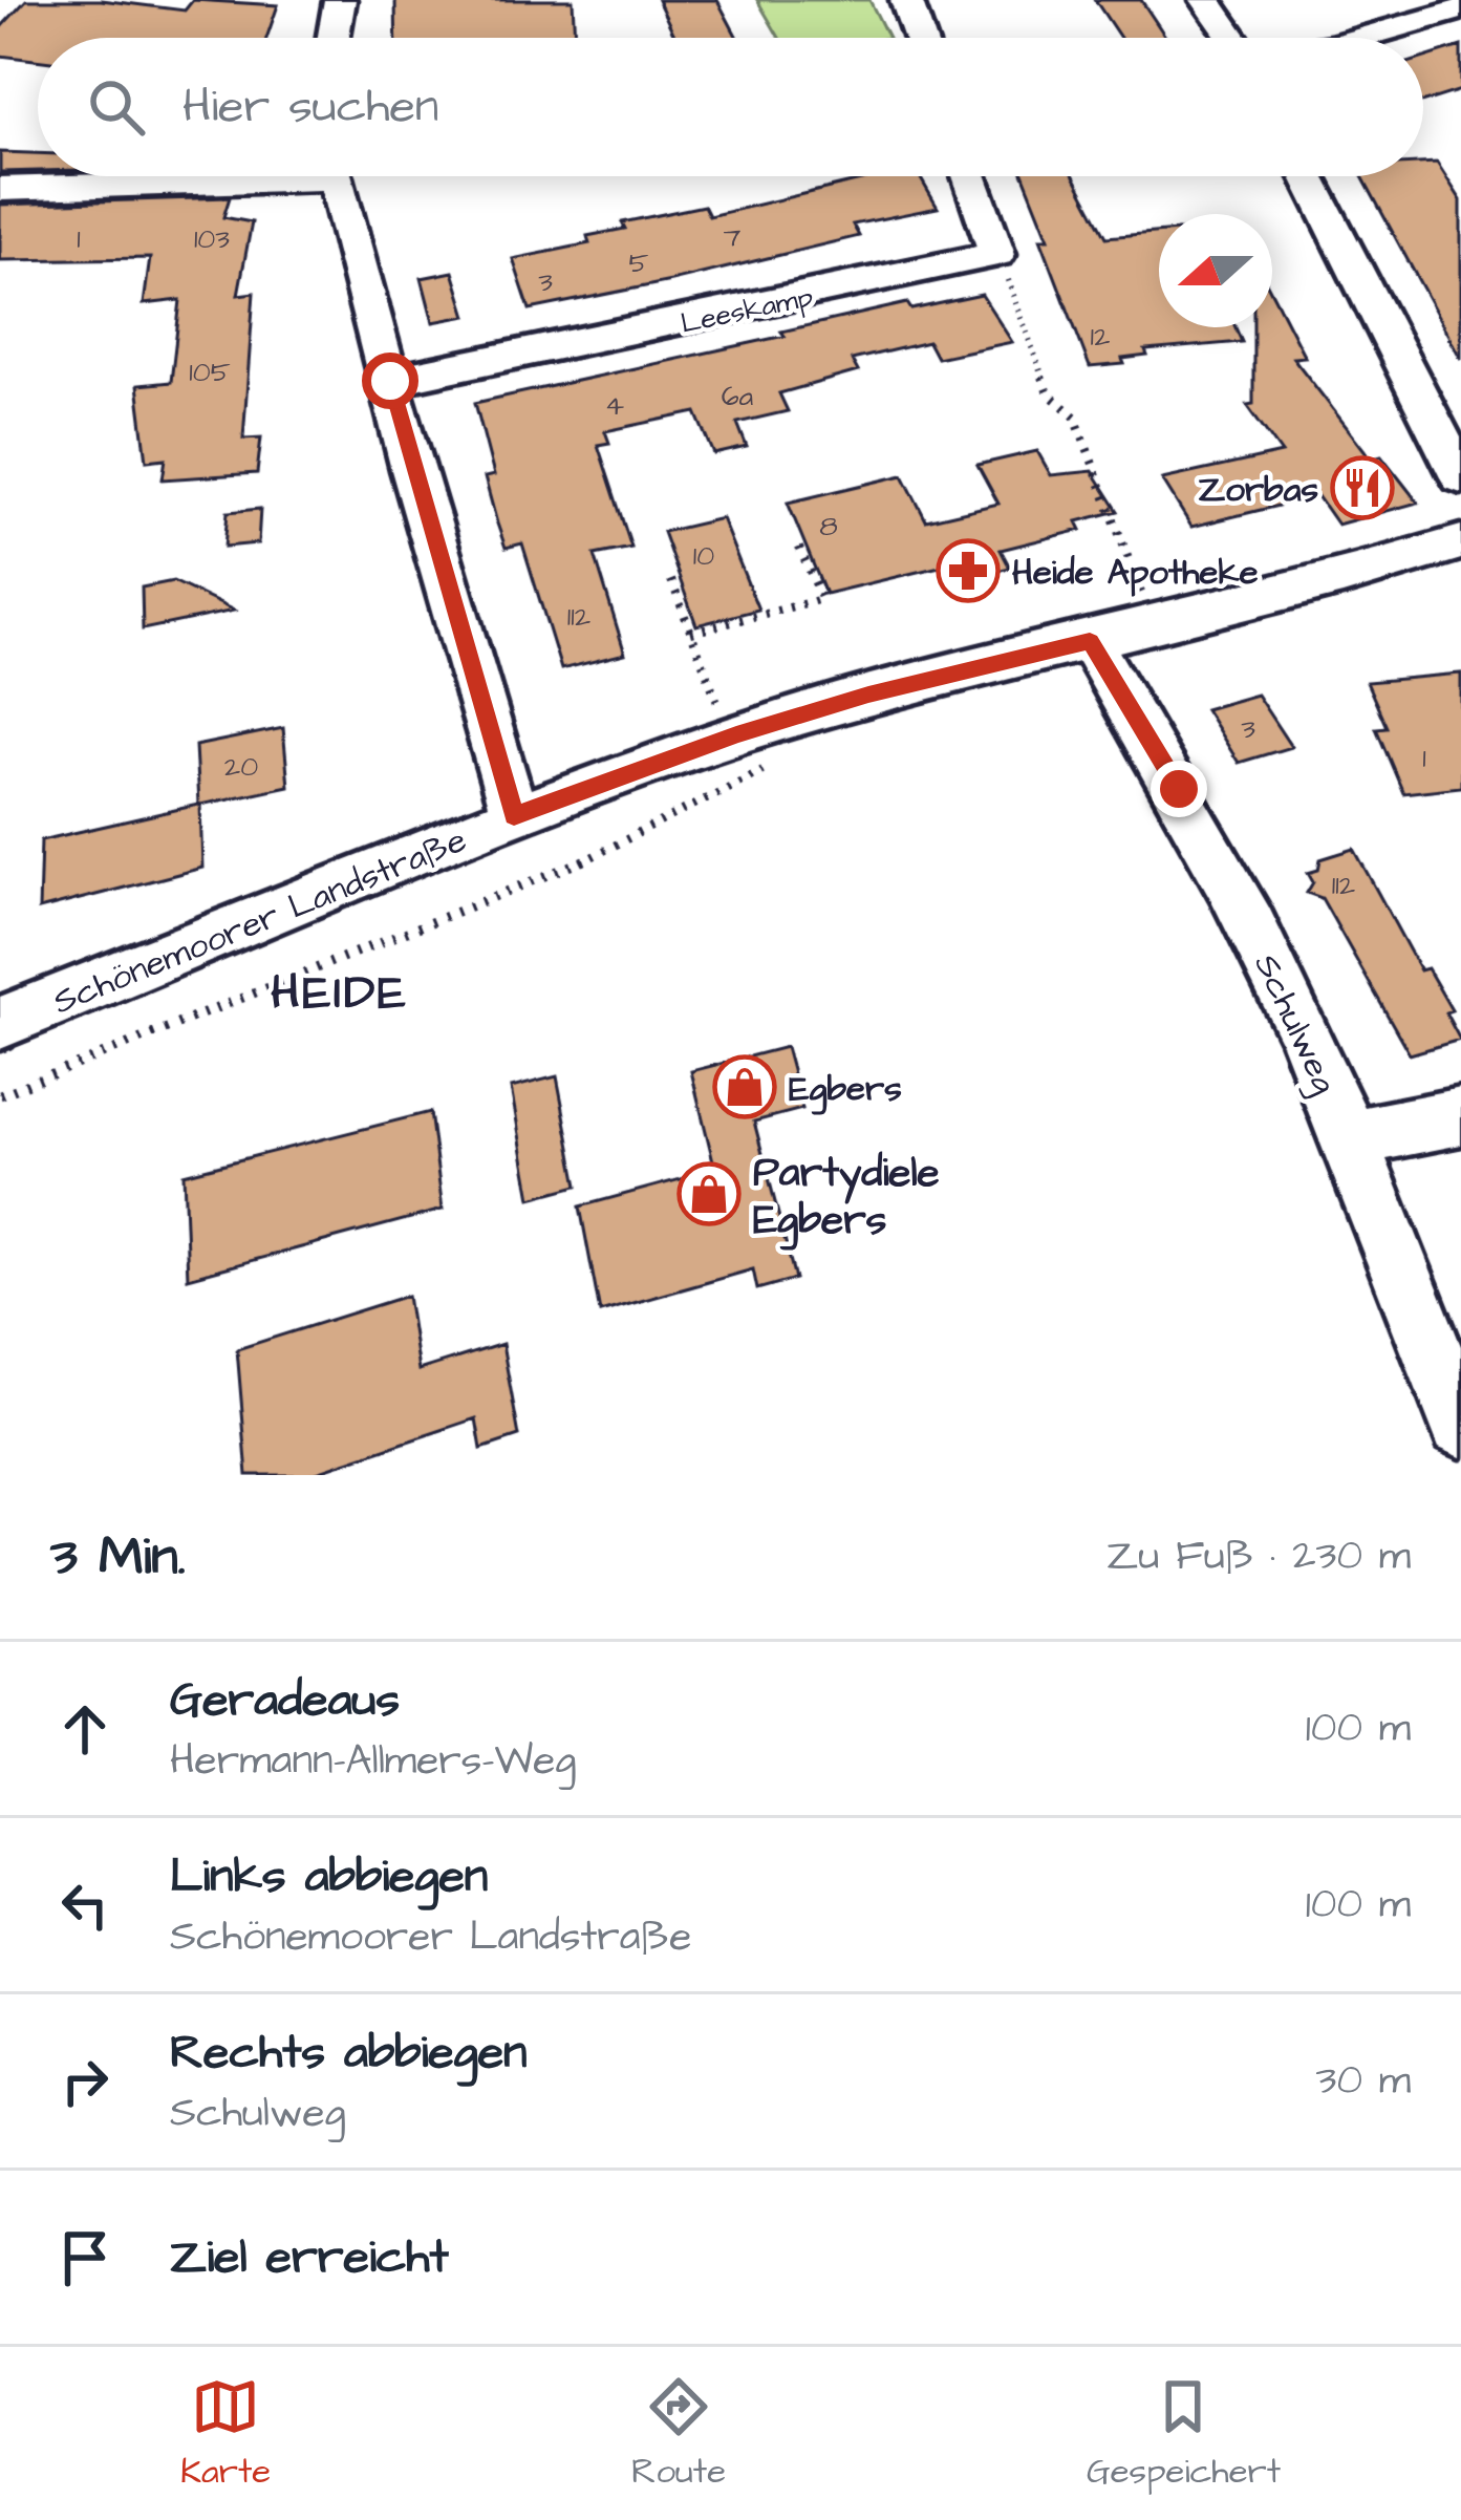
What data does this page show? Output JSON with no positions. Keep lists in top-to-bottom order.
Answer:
{
  "streets": {
    "street": ["Leeskamp", "Schönemoorer Landstraße", "Schulweg"]
  },
  "crossings": [
    ["Schönemoorer Landstraße", "Schulweg"]
  ],
  "districts": ["HEIDE"],
  "places": {
    "restaurant": ["Zorbas"],
    "pharmacy": ["Heide Apotheke"],
    "shop": ["Egbers", "Partydiele Egbers"]
  },
  "house_numbers": [
    "7",
    "1",
    "103",
    "5",
    "3",
    "12",
    "105",
    "6a",
    "4",
    "8",
    "10",
    "112",
    "3",
    "1",
    "20",
    "112"
  ],
  "north": "left",
  "page": {
    "search": "Hier suchen",
    "heading": ["3 Min.", "Zu Fuß · 230 m"],
    "list": [
      ["Geradeaus", "Hermann-Allmers-Weg", "100 m"],
      ["Links abbiegen", "Schönemoorer Landstraße", "100 m"],
      ["Rechts abbiegen", "Schulweg", "30 m"],
      "Ziel erreicht"
    ],
    "nav": ["Karte", "Route", "Gespeichert"]
  }
}
